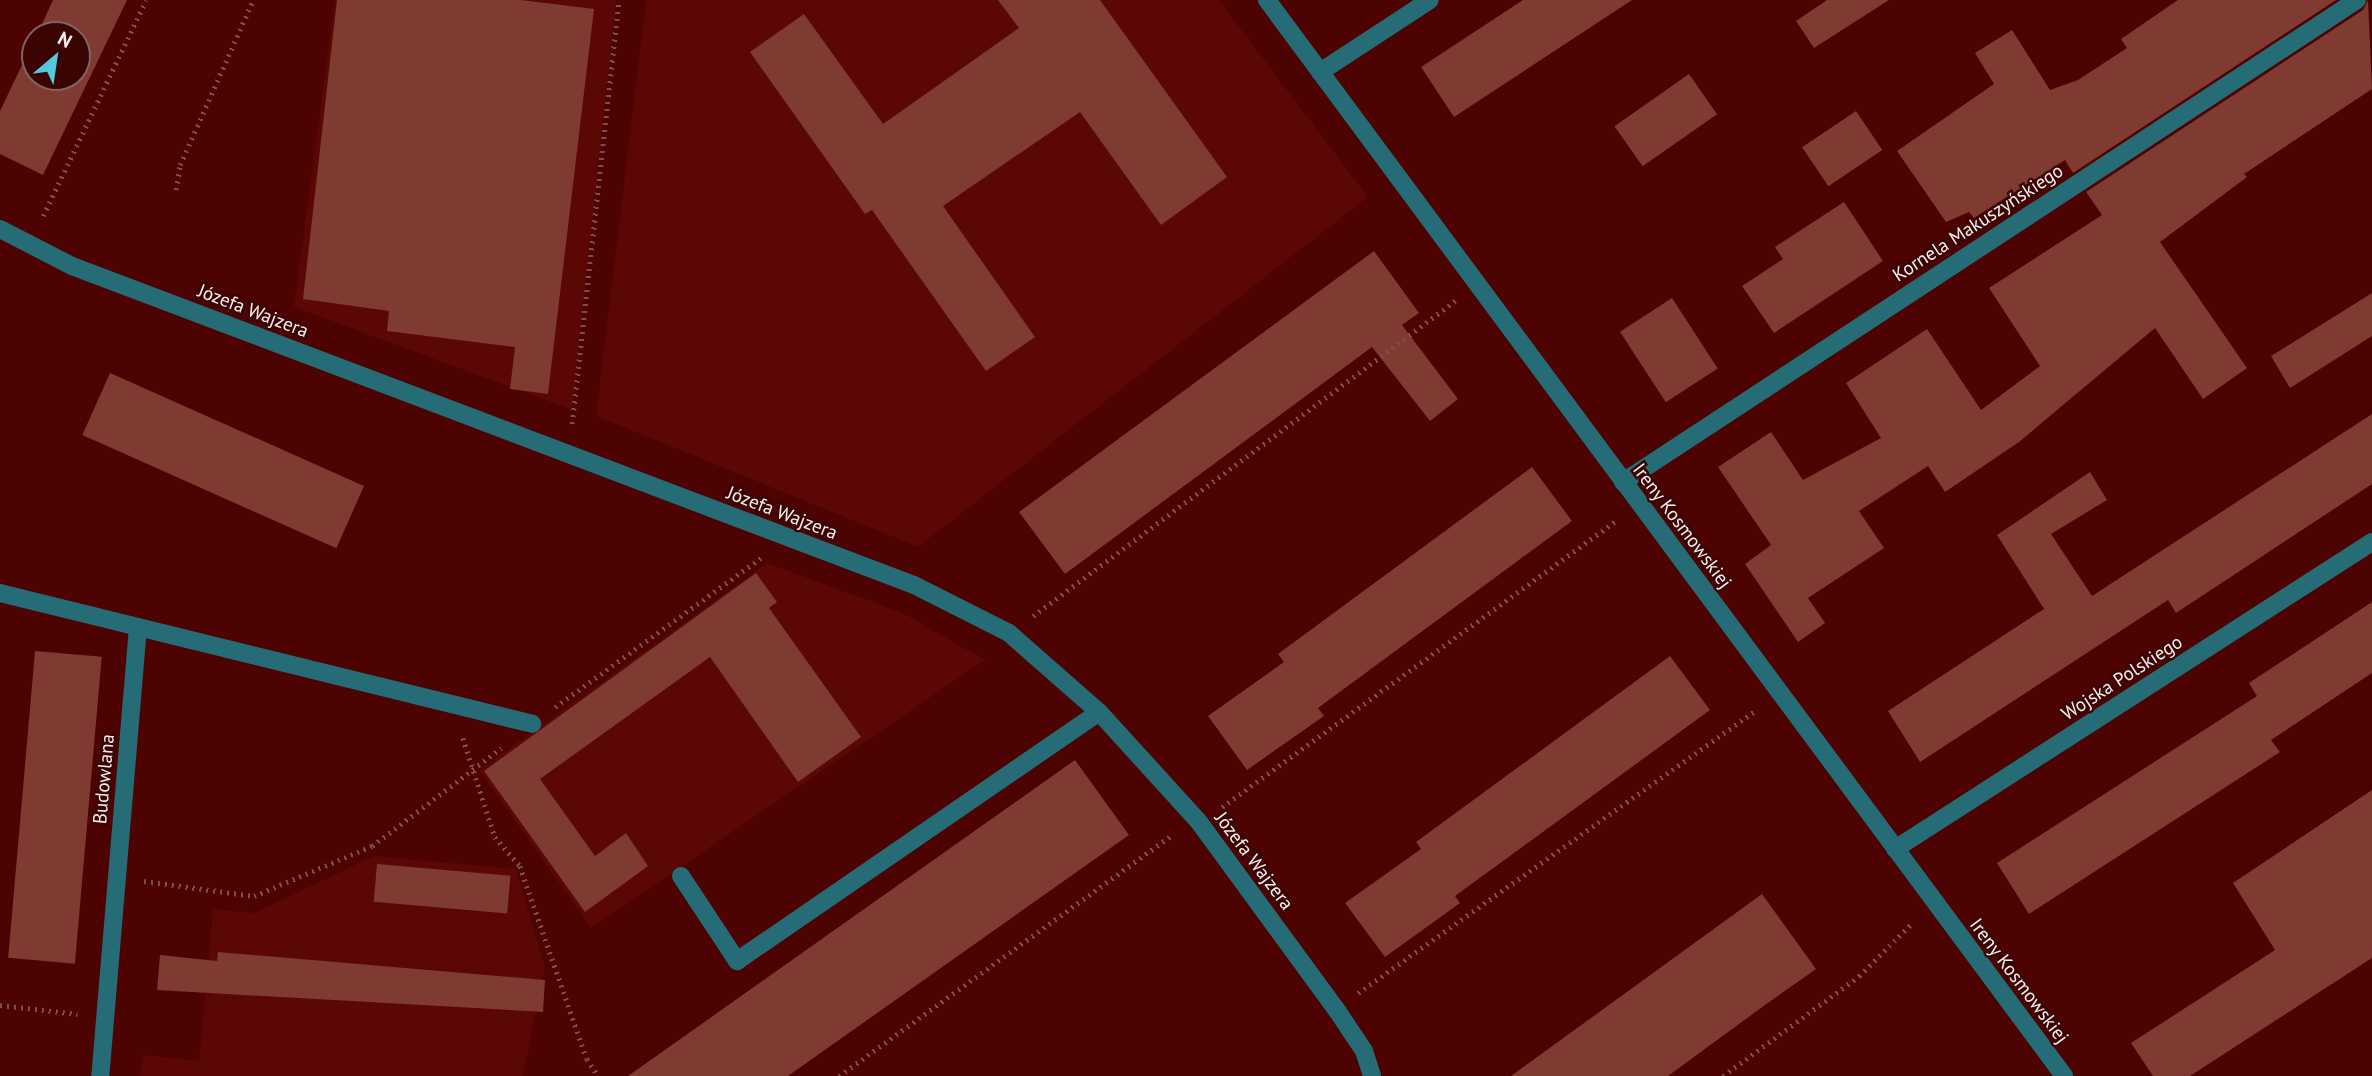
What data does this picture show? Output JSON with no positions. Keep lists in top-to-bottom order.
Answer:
{
  "streets": {
    "street": [
      "Kornela Makuszyńskiego",
      "Józefa Wajzera",
      "Ireny Kosmowskiej",
      "Wojska Polskiego",
      "Budowlana"
    ]
  },
  "crossings": [
    ["Kornela Makuszyńskiego", "Ireny Kosmowskiej"],
    ["Ireny Kosmowskiej", "Wojska Polskiego"]
  ],
  "north": "top right"
}
